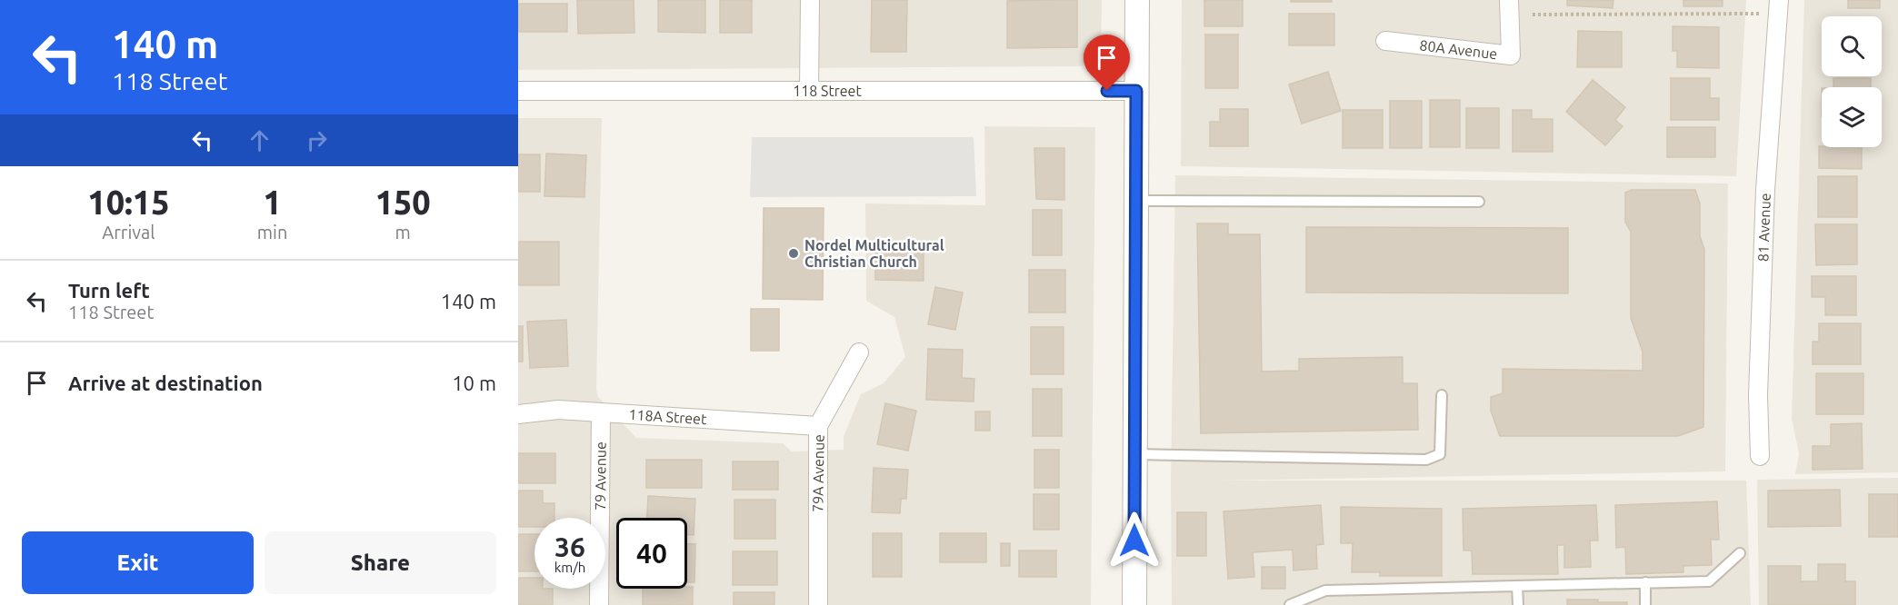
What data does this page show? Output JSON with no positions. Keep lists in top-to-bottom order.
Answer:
{
  "streets": {
    "street": [
      "80A Avenue",
      "118 Street",
      "81 Avenue",
      "118A Street",
      "79A Avenue",
      "79 Avenue"
    ]
  },
  "crossings": [
    ["118A Street", "79A Avenue"],
    ["118A Street", "79 Avenue"]
  ],
  "places": ["Nordel Multicultural Christian Church"],
  "page": {
    "turn": ["140 m", "118 Street"],
    "eta": [
      "10:15",
      "Arrival",
      "1",
      "min",
      "150",
      "m"
    ],
    "list": [
      {
        "name": "Turn left",
        "note": "118 Street",
        "value": "140 m"
      },
      {
        "name": "Arrive at destination",
        "value": "10 m"
      }
    ],
    "speed": "36 km/h",
    "limit": "40",
    "buttons": ["Exit", "Share"]
  }
}
